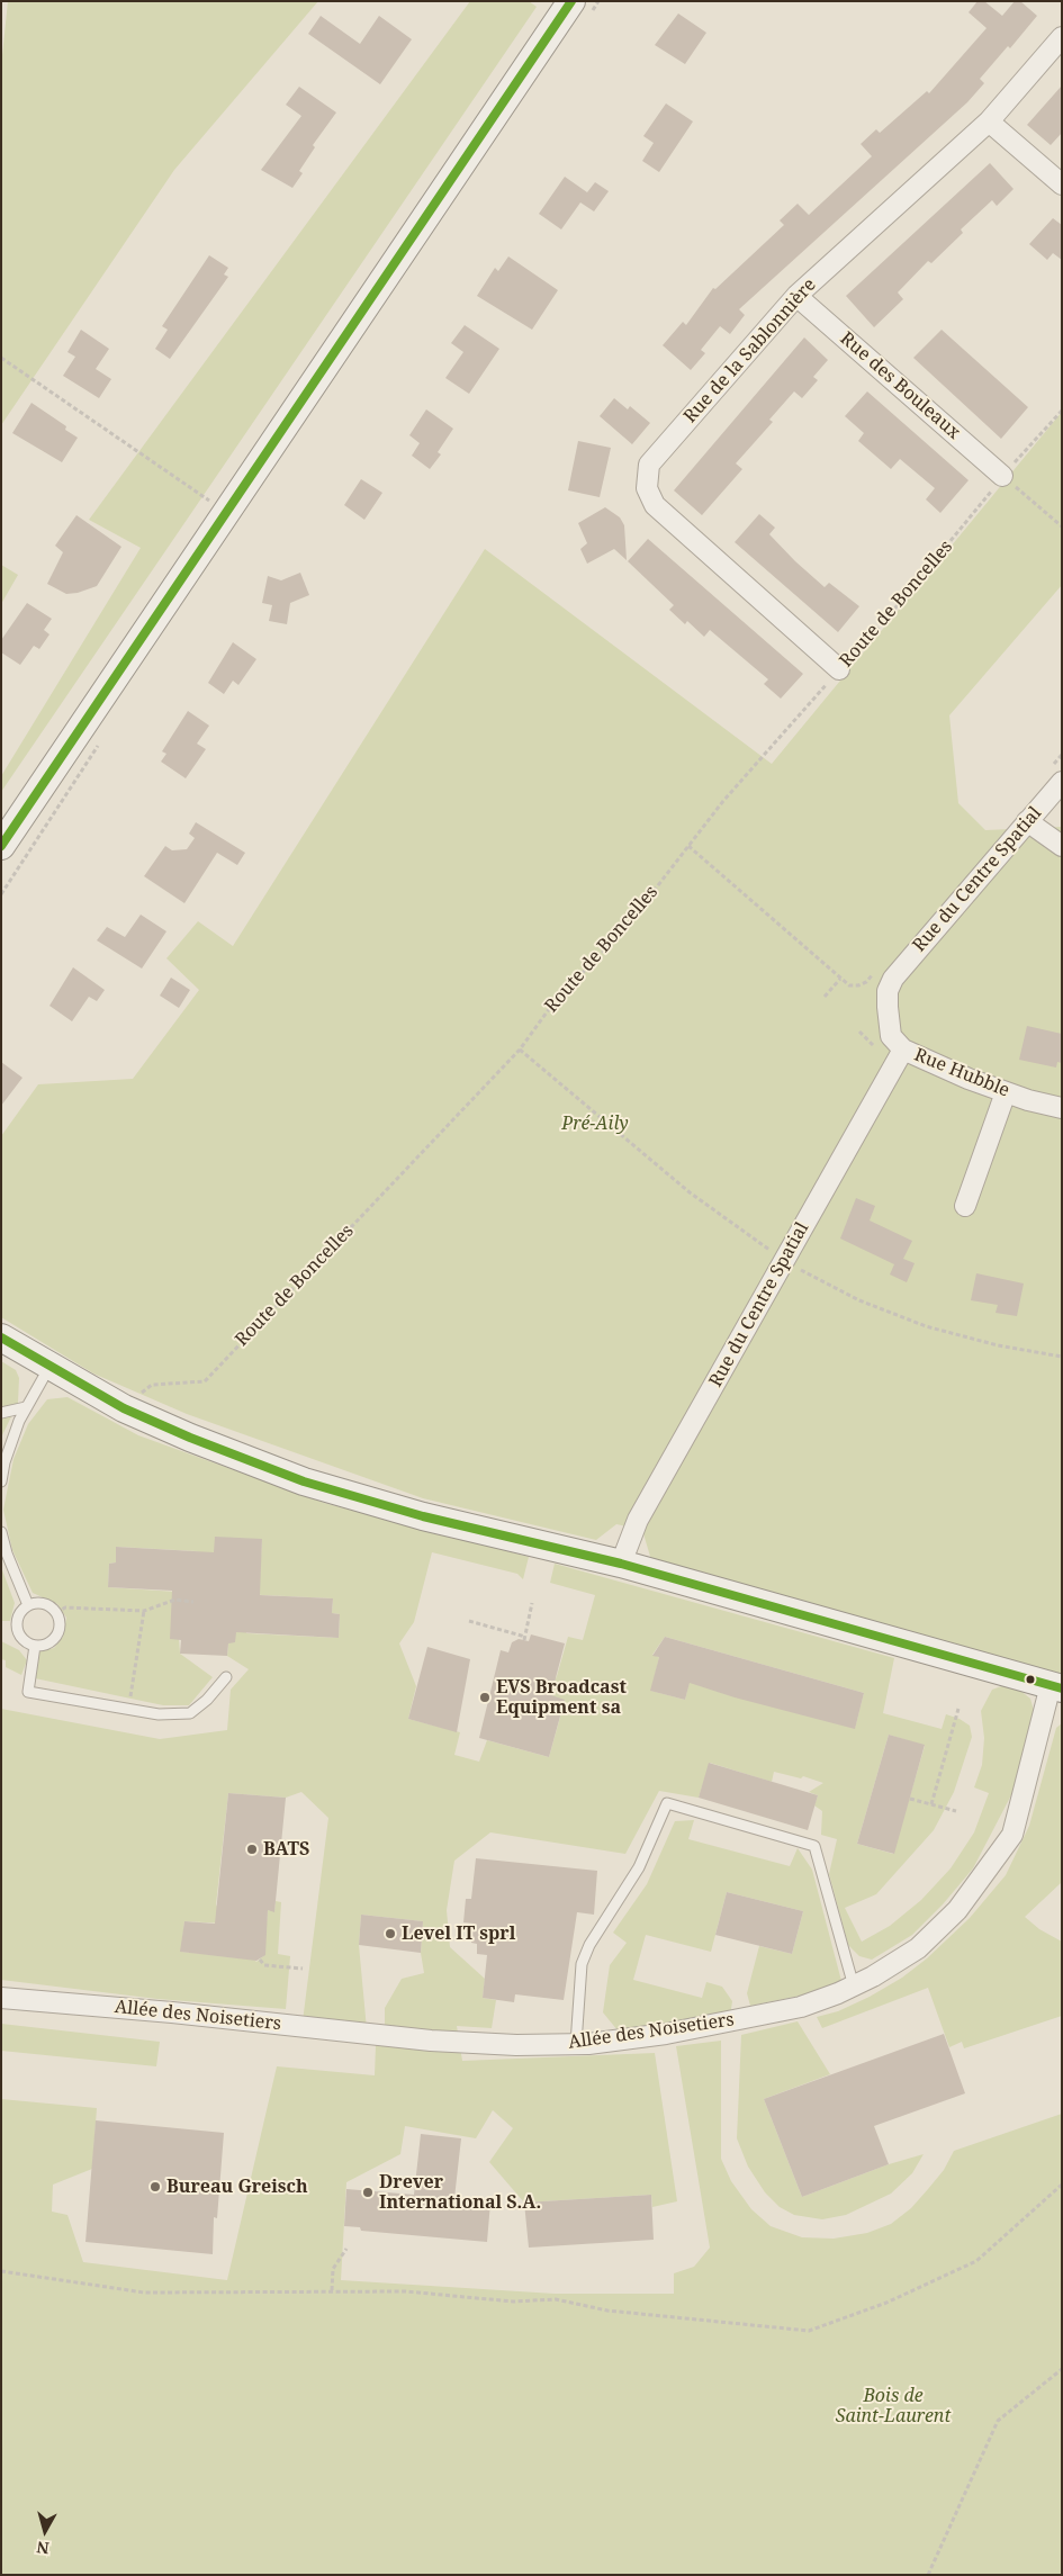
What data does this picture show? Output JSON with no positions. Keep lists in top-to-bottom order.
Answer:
{
  "streets": {
    "street": [
      "Rue de la Sablonnière",
      "Rue des Bouleaux",
      "Rue du Centre Spatial",
      "Rue Hubble",
      "Allée des Noisetiers"
    ],
    "path": ["Route de Boncelles"]
  },
  "crossings": [
    ["Rue de la Sablonnière", "Rue des Bouleaux"],
    ["Rue de la Sablonnière", "Route de Boncelles"],
    ["Rue des Bouleaux", "Route de Boncelles"],
    ["Rue du Centre Spatial", "Rue Hubble"]
  ],
  "parks": ["Pré-Aily", "Bois de Saint-Laurent"],
  "places": [
    "EVS Broadcast Equipment sa",
    "BATS",
    "Level IT sprl",
    "Bureau Greisch",
    "Drever International S.A."
  ],
  "north": "bottom"
}
